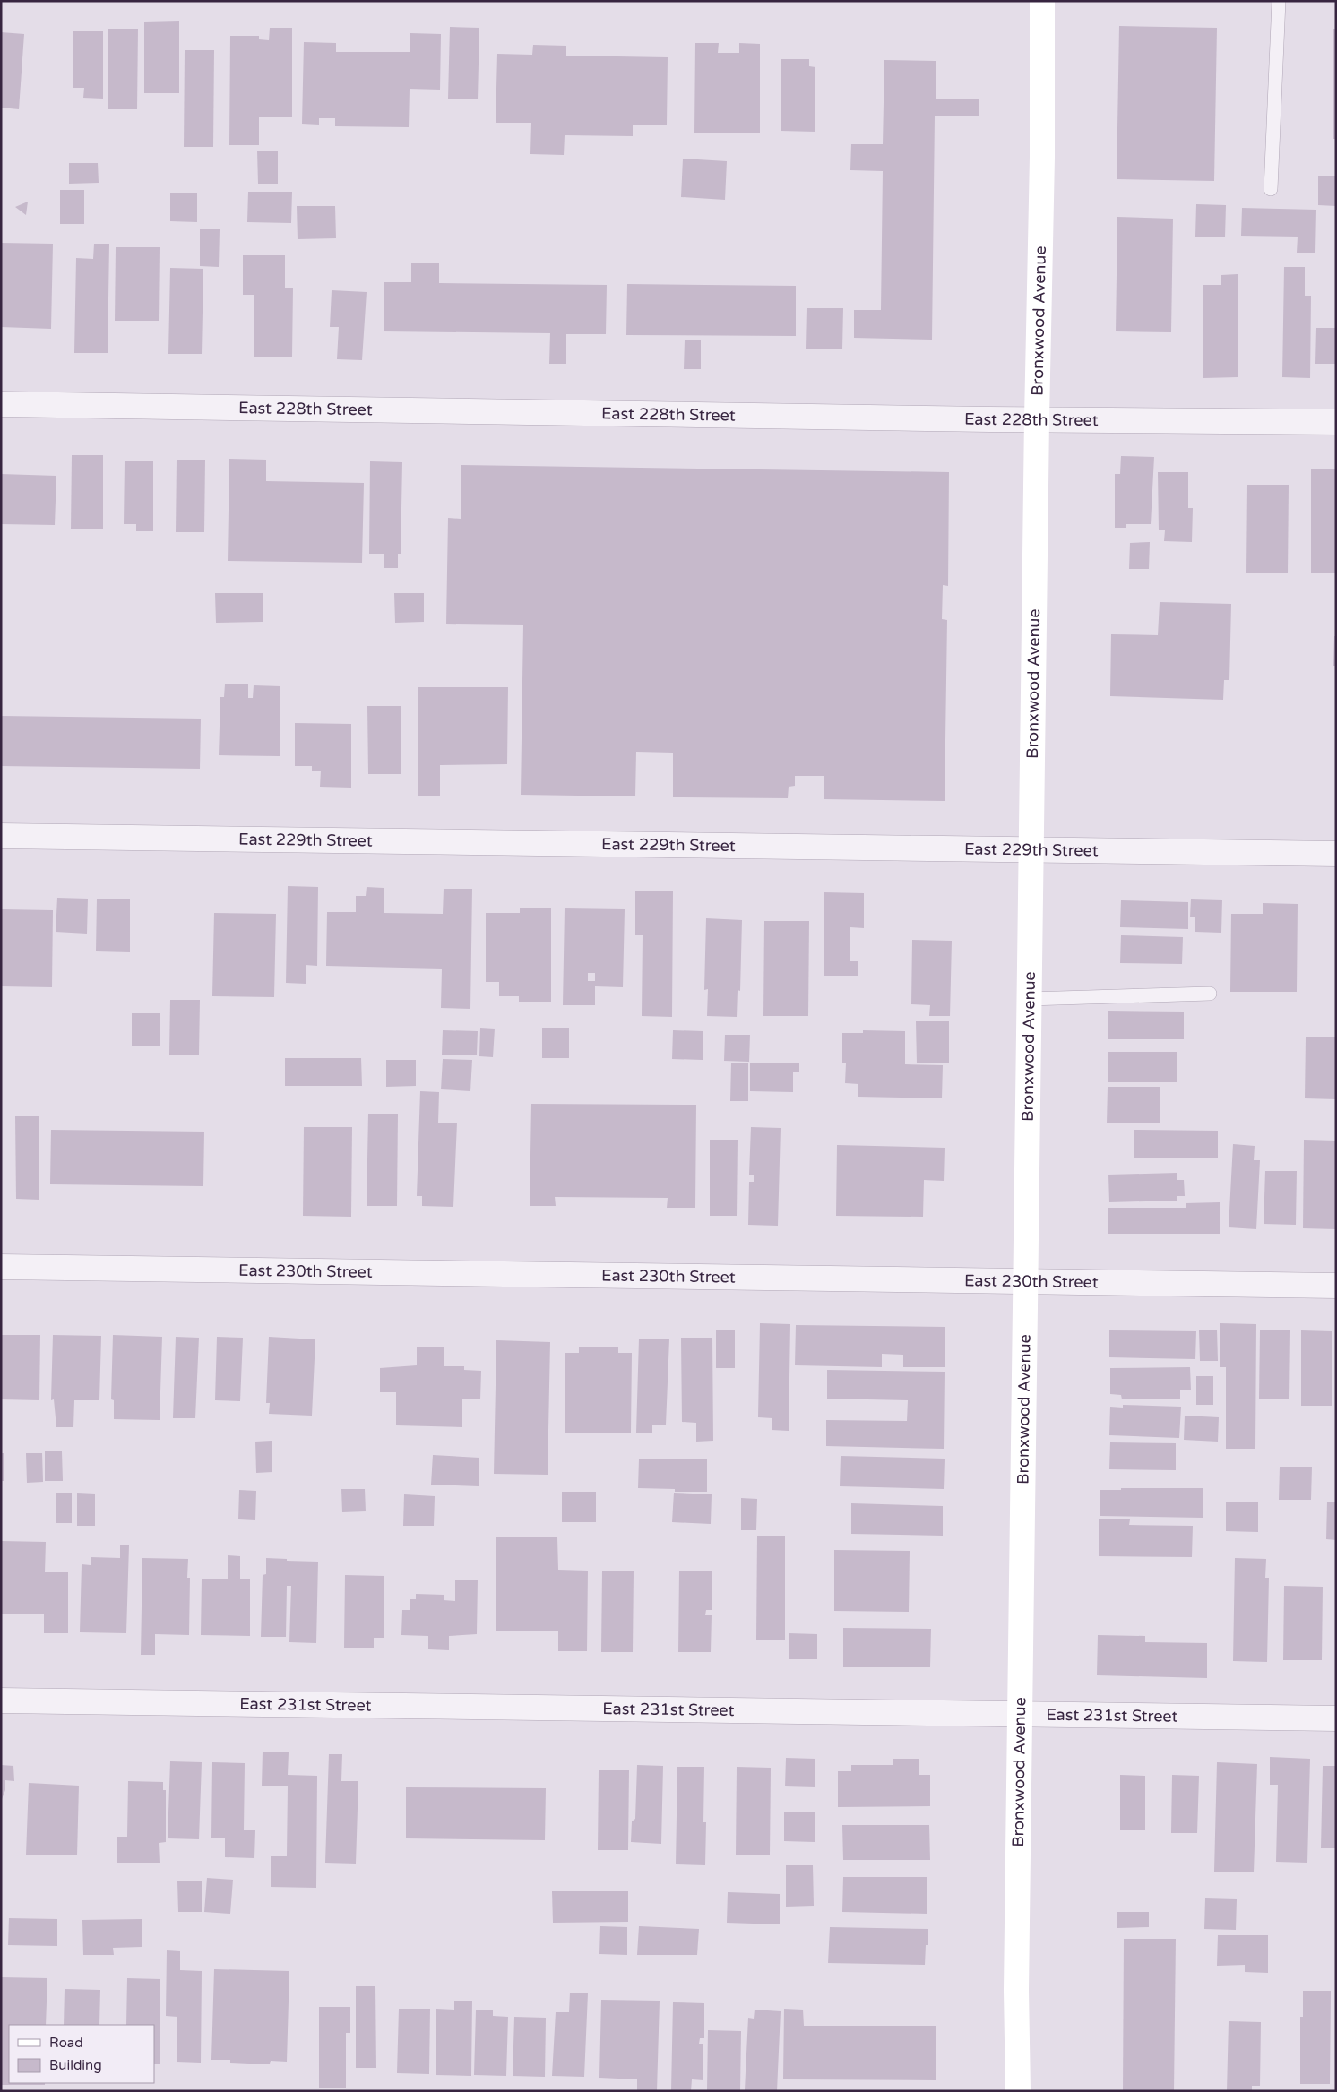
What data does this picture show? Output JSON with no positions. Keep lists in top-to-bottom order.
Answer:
{
  "streets": {
    "street": [
      "Bronxwood Avenue",
      "East 228th Street",
      "East 229th Street",
      "East 230th Street",
      "East 231st Street"
    ]
  },
  "crossings": [
    ["Bronxwood Avenue", "East 228th Street"],
    ["Bronxwood Avenue", "East 229th Street"],
    ["Bronxwood Avenue", "East 230th Street"],
    ["Bronxwood Avenue", "East 231st Street"]
  ],
  "legend": ["Road", "Building"]
}
